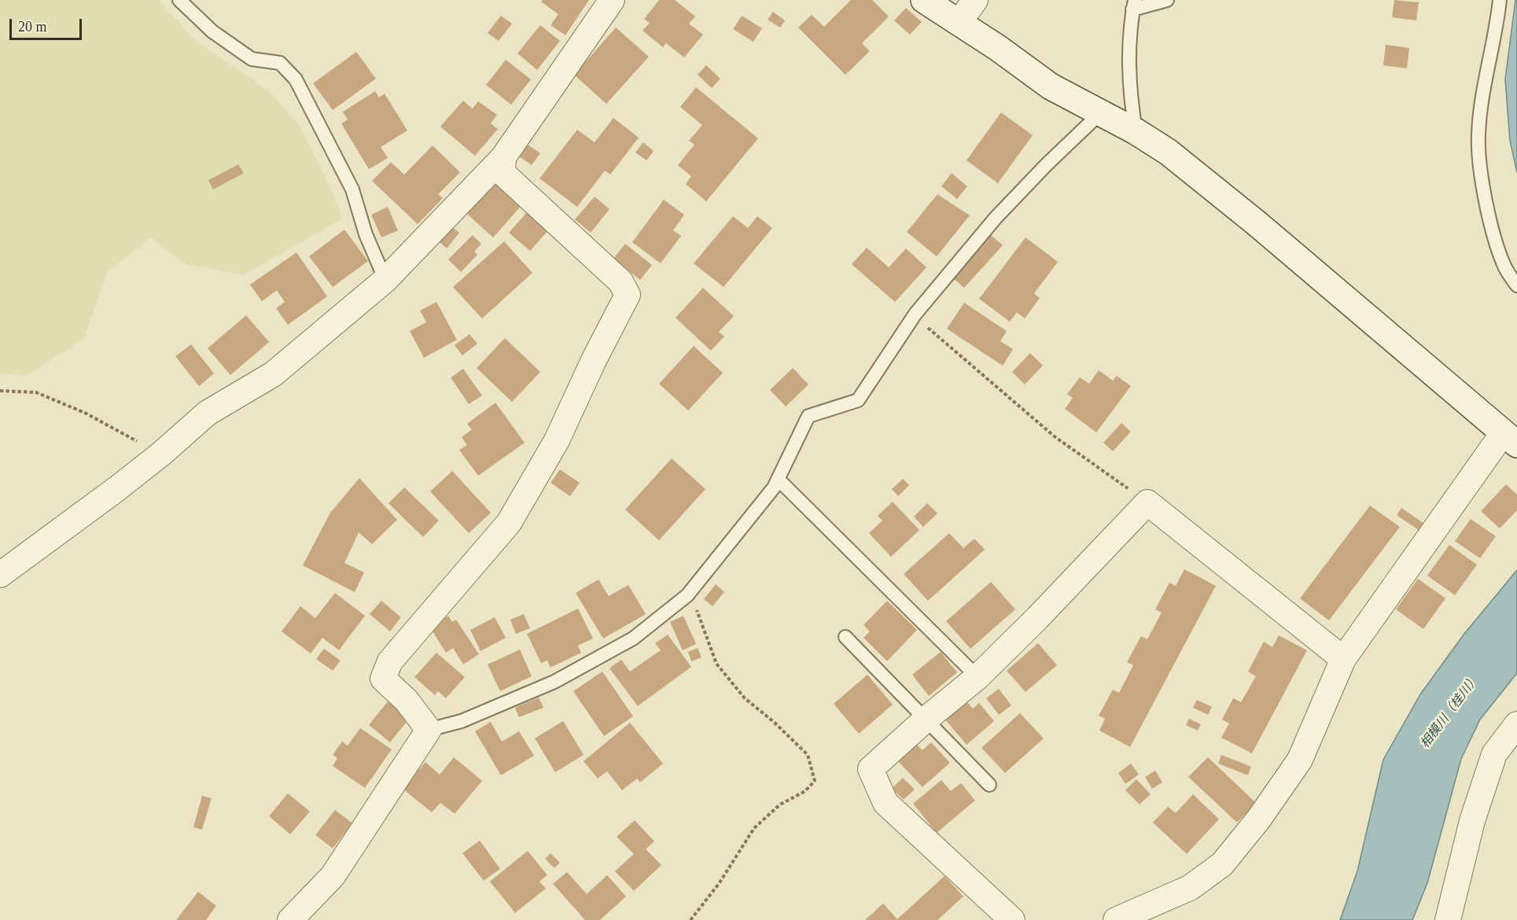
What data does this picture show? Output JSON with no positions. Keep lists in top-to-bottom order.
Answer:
{
  "water": ["相模川（桂川）"],
  "scale_bar": "20 m"
}
